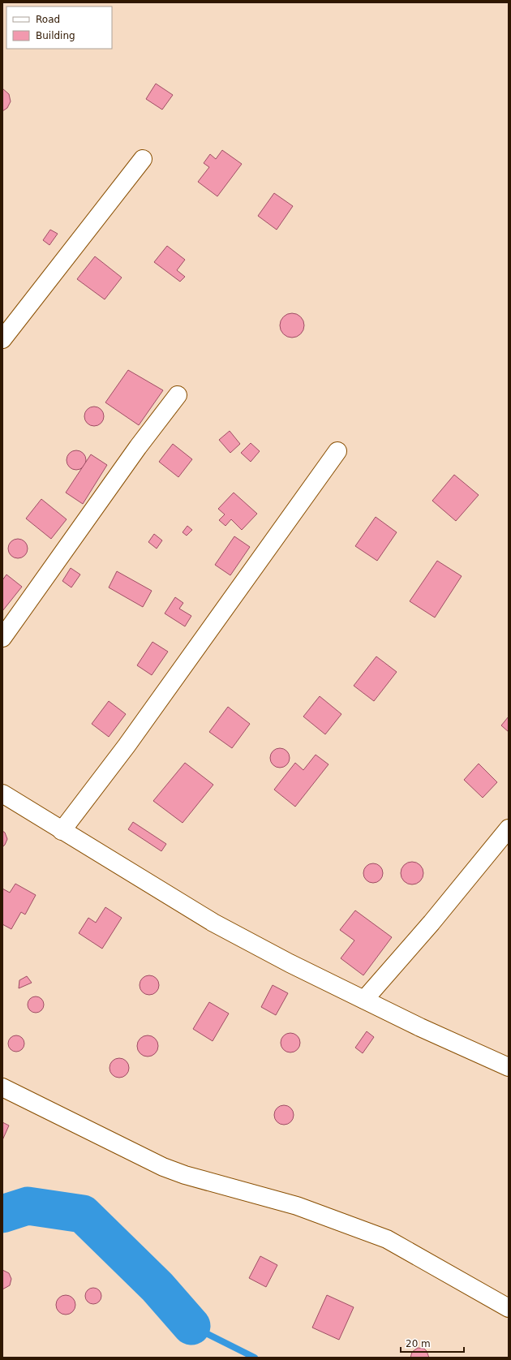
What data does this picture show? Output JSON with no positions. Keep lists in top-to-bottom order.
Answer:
{
  "legend": ["Road", "Building"],
  "scale_bar": "20 m"
}
